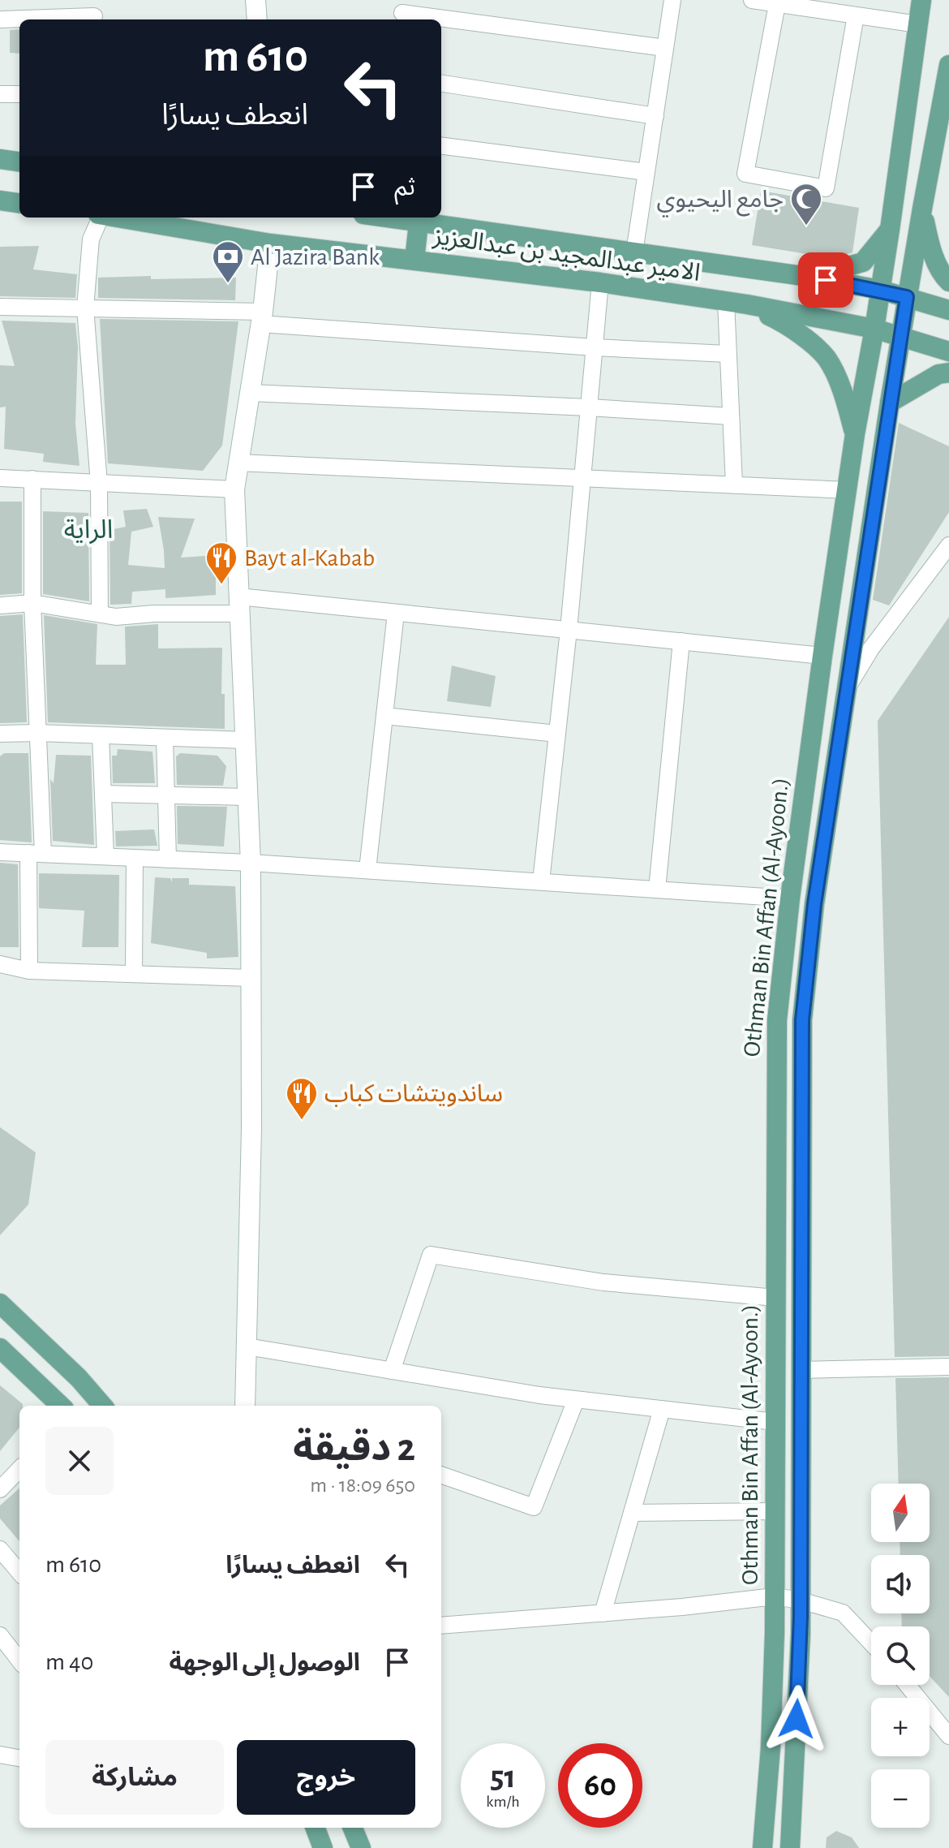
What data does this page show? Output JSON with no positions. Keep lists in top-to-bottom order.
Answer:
{
  "streets": {
    "main road": ["الامير عبدالمجيد بن عبدالعزيز", "Othman Bin Affan (Al-Ayoon.)"]
  },
  "crossings": [
    ["الامير عبدالمجيد بن عبدالعزيز", "Othman Bin Affan (Al-Ayoon.)"]
  ],
  "districts": ["الراية"],
  "places": {
    "mosque": ["جامع اليحيوي"],
    "bank": ["Al Jazira Bank"],
    "restaurant": ["Bayt al-Kabab", "ساندويتشات كباب"]
  },
  "north": "top",
  "page": {
    "turn": ["610 m", "انعطف يسارًا"],
    "then": "ثم",
    "heading": ["2 دقيقة", "650 m · 18:09"],
    "map_buttons": ["+", "−"],
    "list": [
      {
        "name": "انعطف يسارًا",
        "value": "610 m"
      },
      {
        "name": "الوصول إلى الوجهة",
        "value": "40 m"
      }
    ],
    "buttons": ["خروج", "مشاركة"],
    "speed": "51 km/h",
    "limit": "60"
  }
}
